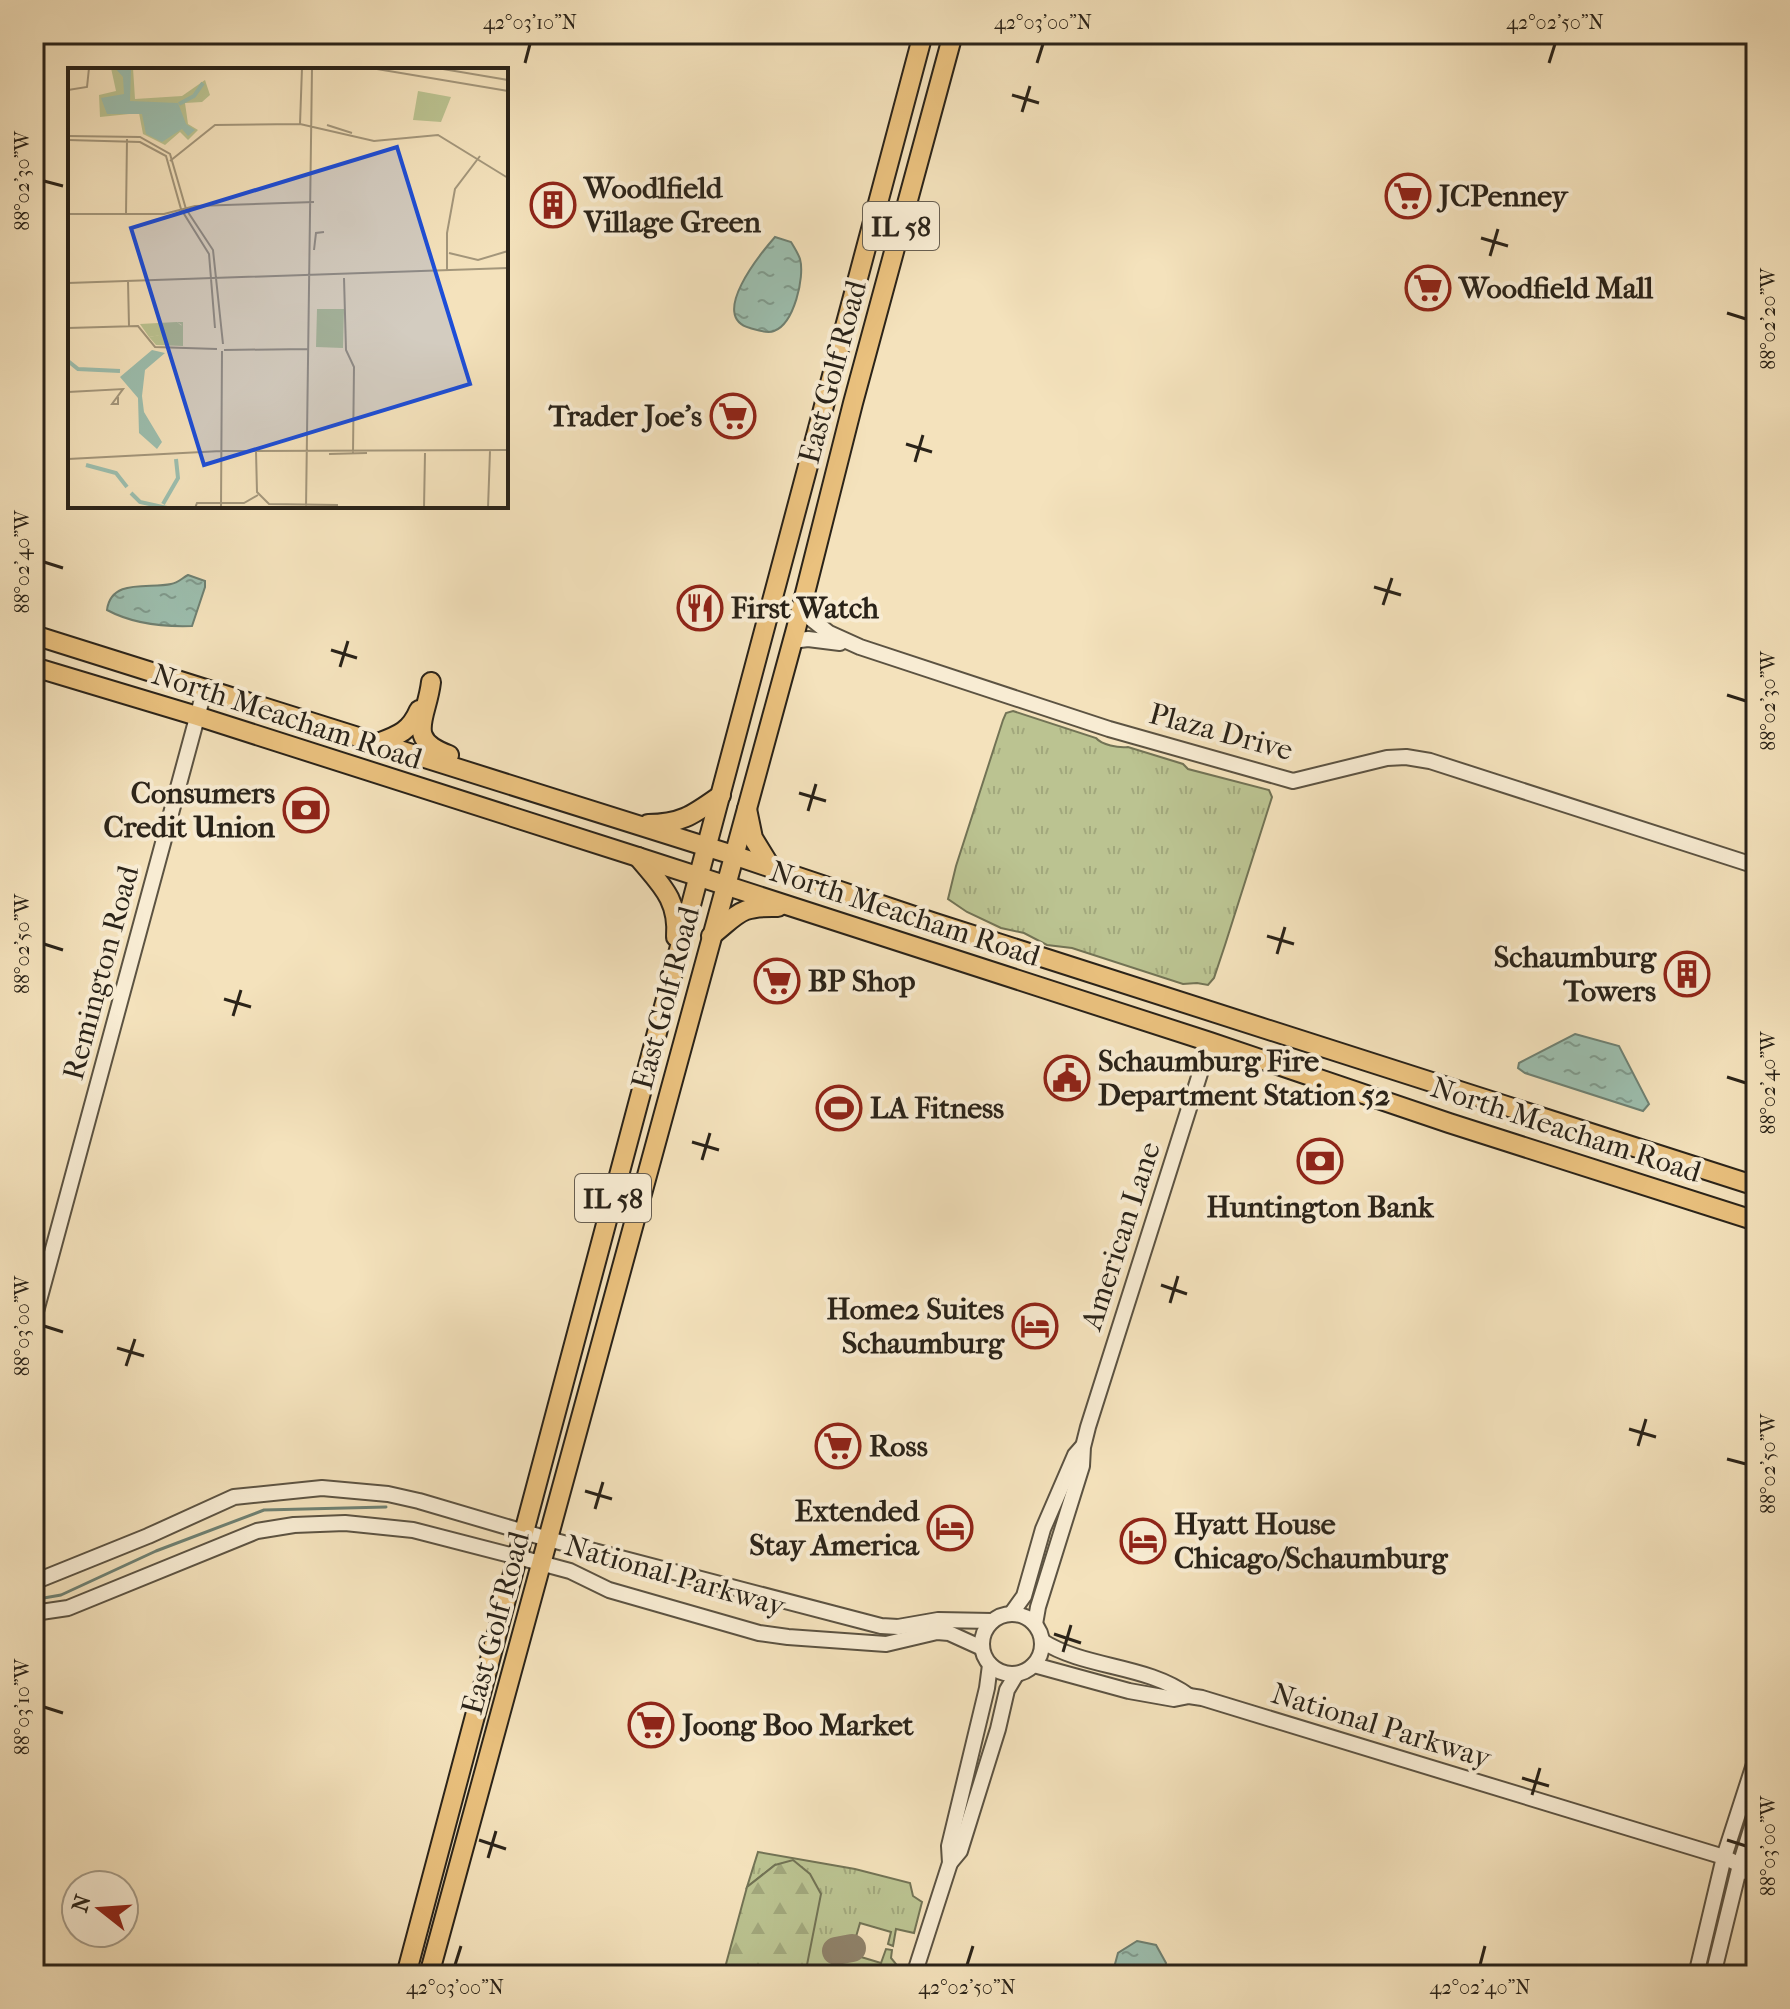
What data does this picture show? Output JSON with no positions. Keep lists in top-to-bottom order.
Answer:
{
  "streets": {
    "main road": ["IL 58", "East Golf Road", "North Meacham Road"],
    "street": [
      "Plaza Drive",
      "Remington Road",
      "American Lane",
      "National Parkway"
    ]
  },
  "crossings": [
    ["East Golf Road", "North Meacham Road"],
    ["East Golf Road", "Plaza Drive"],
    ["East Golf Road", "National Parkway"],
    ["North Meacham Road", "Remington Road"],
    ["North Meacham Road", "American Lane"],
    ["American Lane", "National Parkway"]
  ],
  "places": {
    "supermarket": [
      "JCPenney",
      "Woodfield Mall",
      "Trader Joe's",
      "BP Shop",
      "Ross",
      "Joong Boo Market"
    ],
    "building": ["Woodlfield Village Green", "Schaumburg Towers"],
    "restaurant": ["First Watch"],
    "bank": ["Consumers Credit Union", "Huntington Bank"],
    "public building": ["Schaumburg Fire Department Station 52"],
    "sports": ["LA Fitness"],
    "hotel": ["Home2 Suites Schaumburg", "Extended Stay America", "Hyatt House Chicago/Schaumburg"]
  },
  "north": "left",
  "coordinates": [
    "42°03'10\"N",
    "42°03'00\"N",
    "42°02'50\"N",
    "88°02'30\"W",
    "88°02'20\"W",
    "88°02'40\"W",
    "88°02'50\"W",
    "88°03'00\"W",
    "88°03'10\"W",
    "42°02'40\"N"
  ]
}
